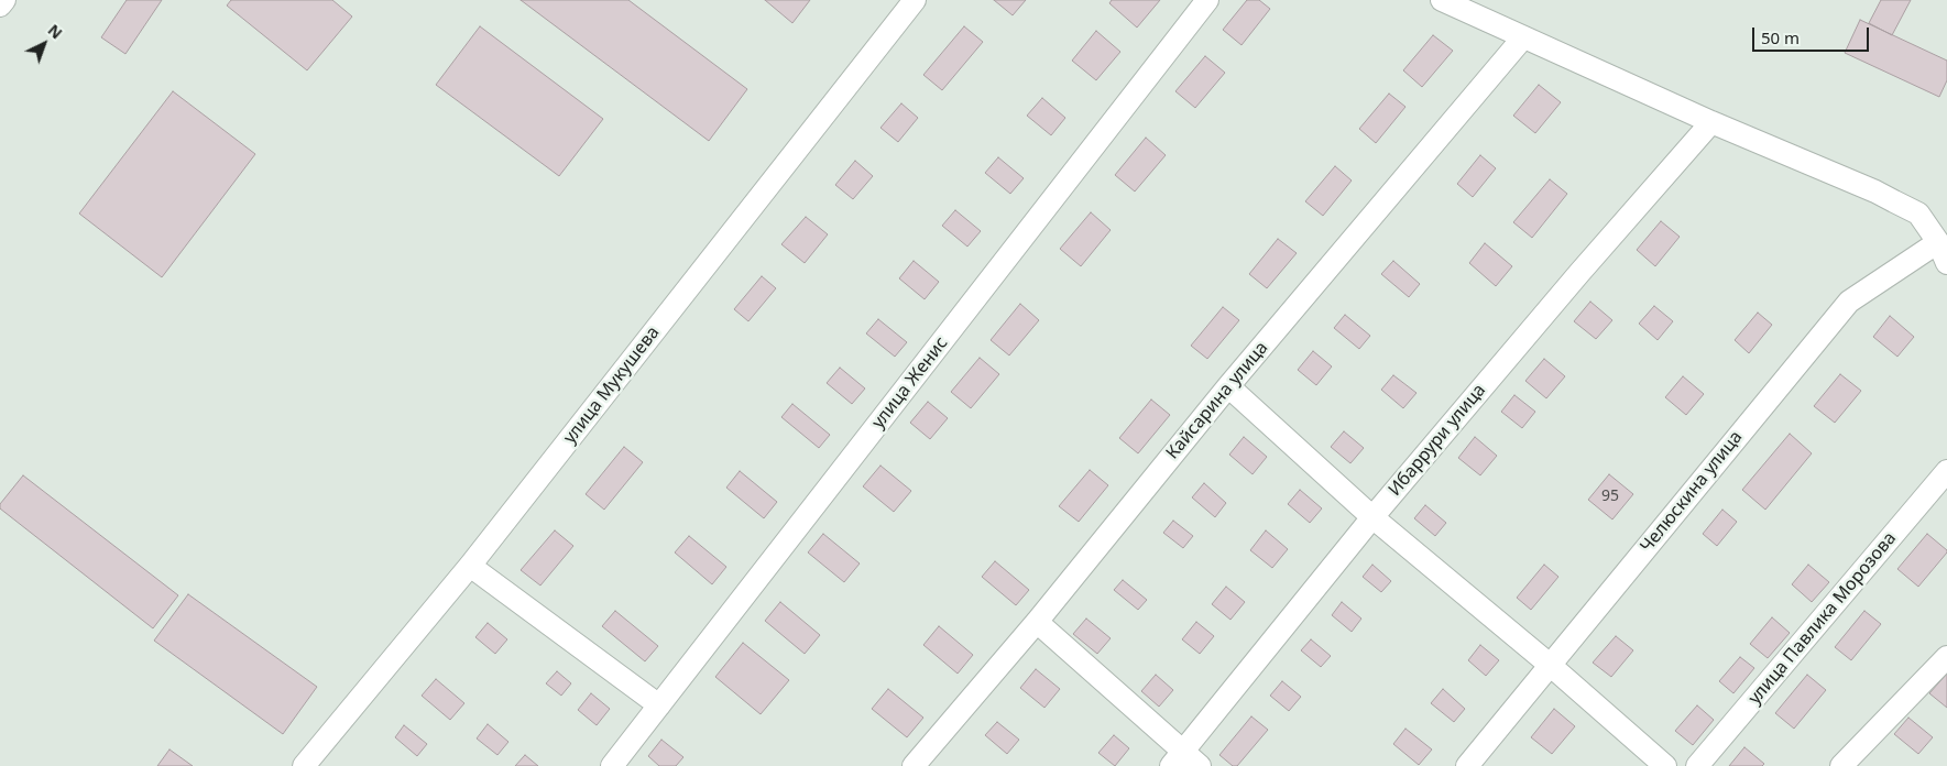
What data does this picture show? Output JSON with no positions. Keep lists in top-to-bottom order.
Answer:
{
  "streets": {
    "street": [
      "улица Женис",
      "улица Мукушева",
      "Кайсарина улица",
      "Ибаррури улица",
      "Челюскина улица",
      "улица Павлика Морозова"
    ]
  },
  "house_numbers": ["95"],
  "scale_bar": "50 m",
  "north": "top right"
}
